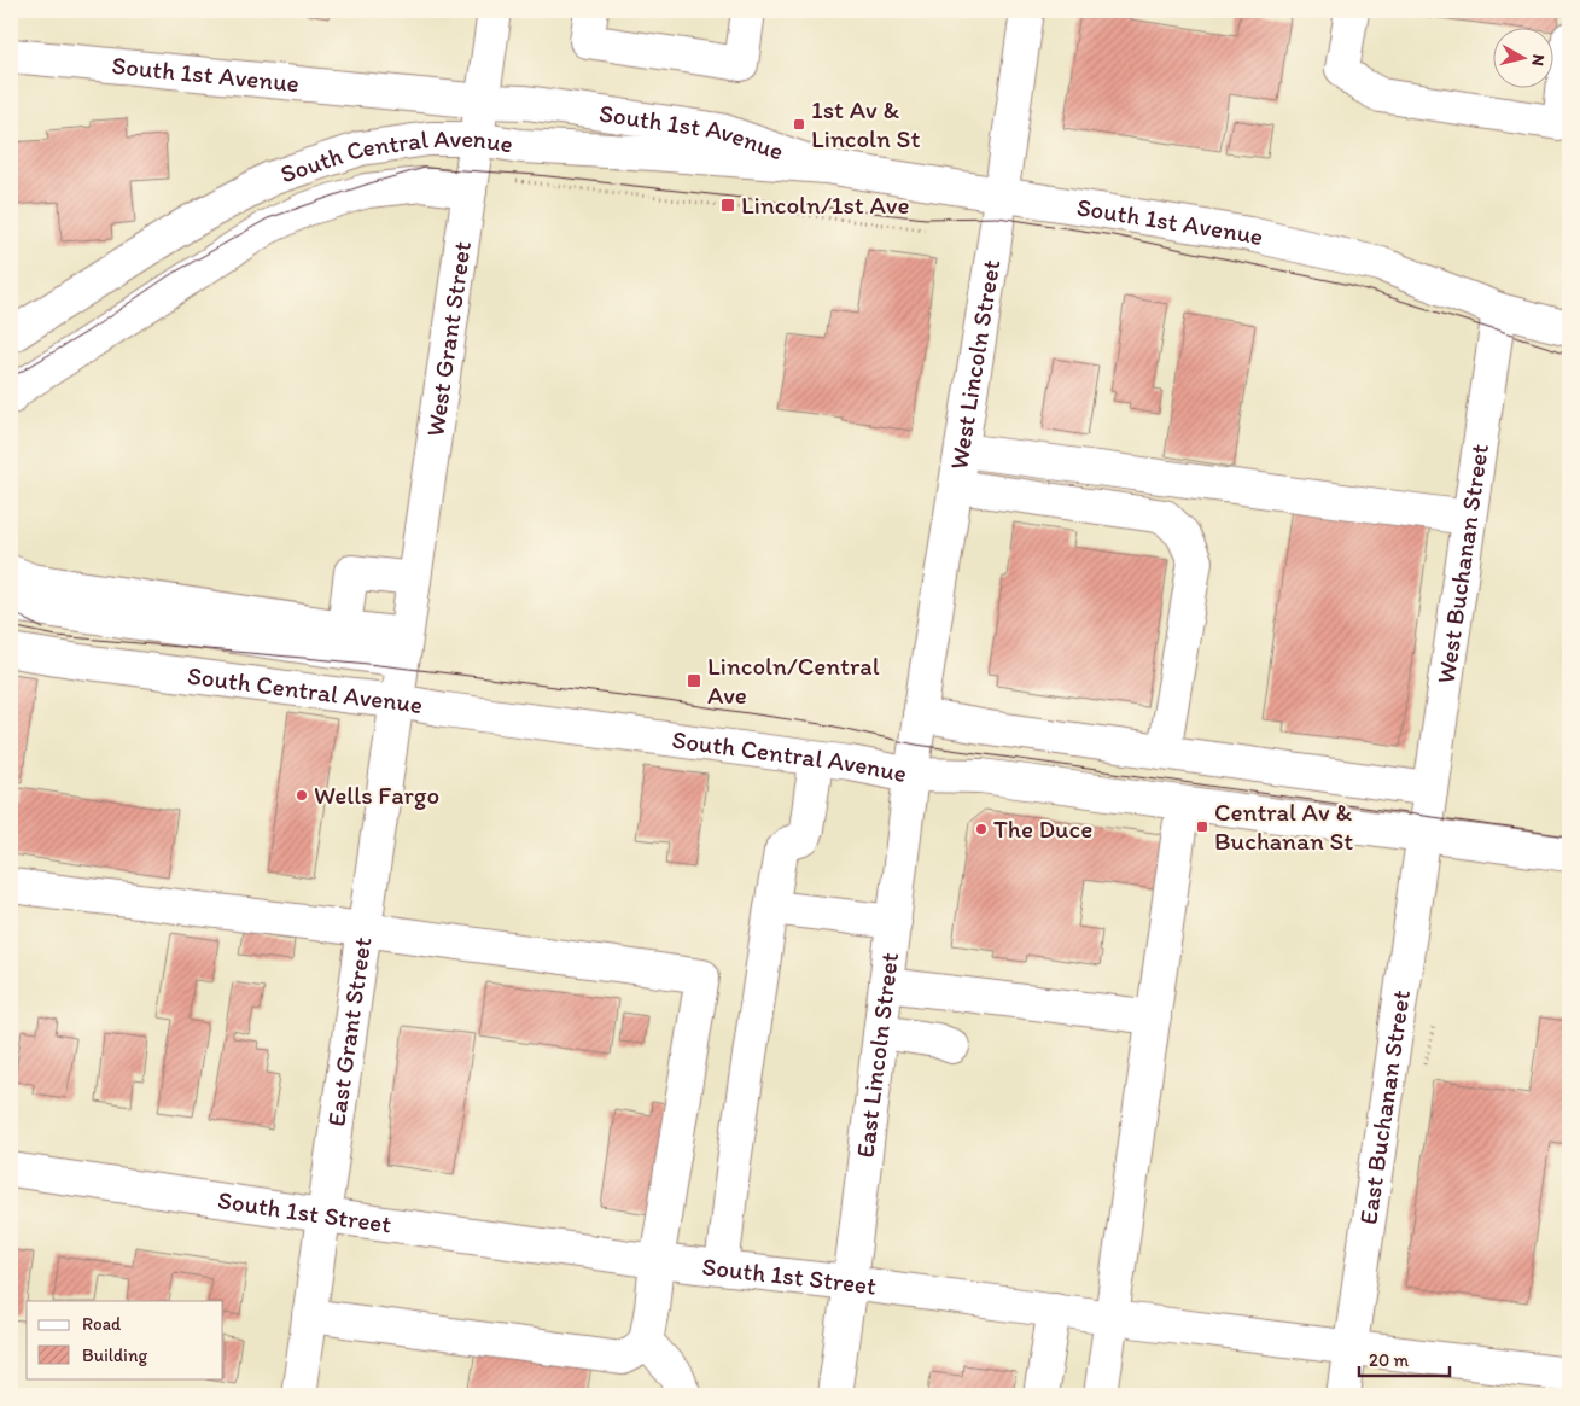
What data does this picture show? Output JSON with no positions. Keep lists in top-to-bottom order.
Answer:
{
  "streets": {
    "main road": [
      "South 1st Avenue",
      "South Central Avenue",
      "West Grant Street",
      "West Lincoln Street",
      "West Buchanan Street",
      "East Grant Street",
      "East Lincoln Street",
      "East Buchanan Street",
      "South 1st Street"
    ]
  },
  "crossings": [
    ["South 1st Avenue", "South Central Avenue"],
    ["South 1st Avenue", "West Grant Street"],
    ["South 1st Avenue", "West Lincoln Street"],
    ["South 1st Avenue", "West Buchanan Street"],
    ["South Central Avenue", "West Grant Street"],
    ["South Central Avenue", "West Buchanan Street"],
    ["South Central Avenue", "East Grant Street"],
    ["South Central Avenue", "East Lincoln Street"],
    ["South Central Avenue", "East Buchanan Street"],
    ["West Grant Street", "East Grant Street"],
    ["West Lincoln Street", "East Lincoln Street"],
    ["West Buchanan Street", "East Buchanan Street"],
    ["East Grant Street", "South 1st Street"],
    ["East Lincoln Street", "South 1st Street"],
    ["East Buchanan Street", "South 1st Street"]
  ],
  "places": {
    "transit": [
      "1st Av & Lincoln St",
      "Lincoln/1st Ave",
      "Lincoln/Central Ave",
      "Central Av & Buchanan St"
    ],
    "other": ["Wells Fargo", "The Duce"]
  },
  "legend": ["Road", "Building"],
  "scale_bar": "20 m",
  "north": "right"
}
